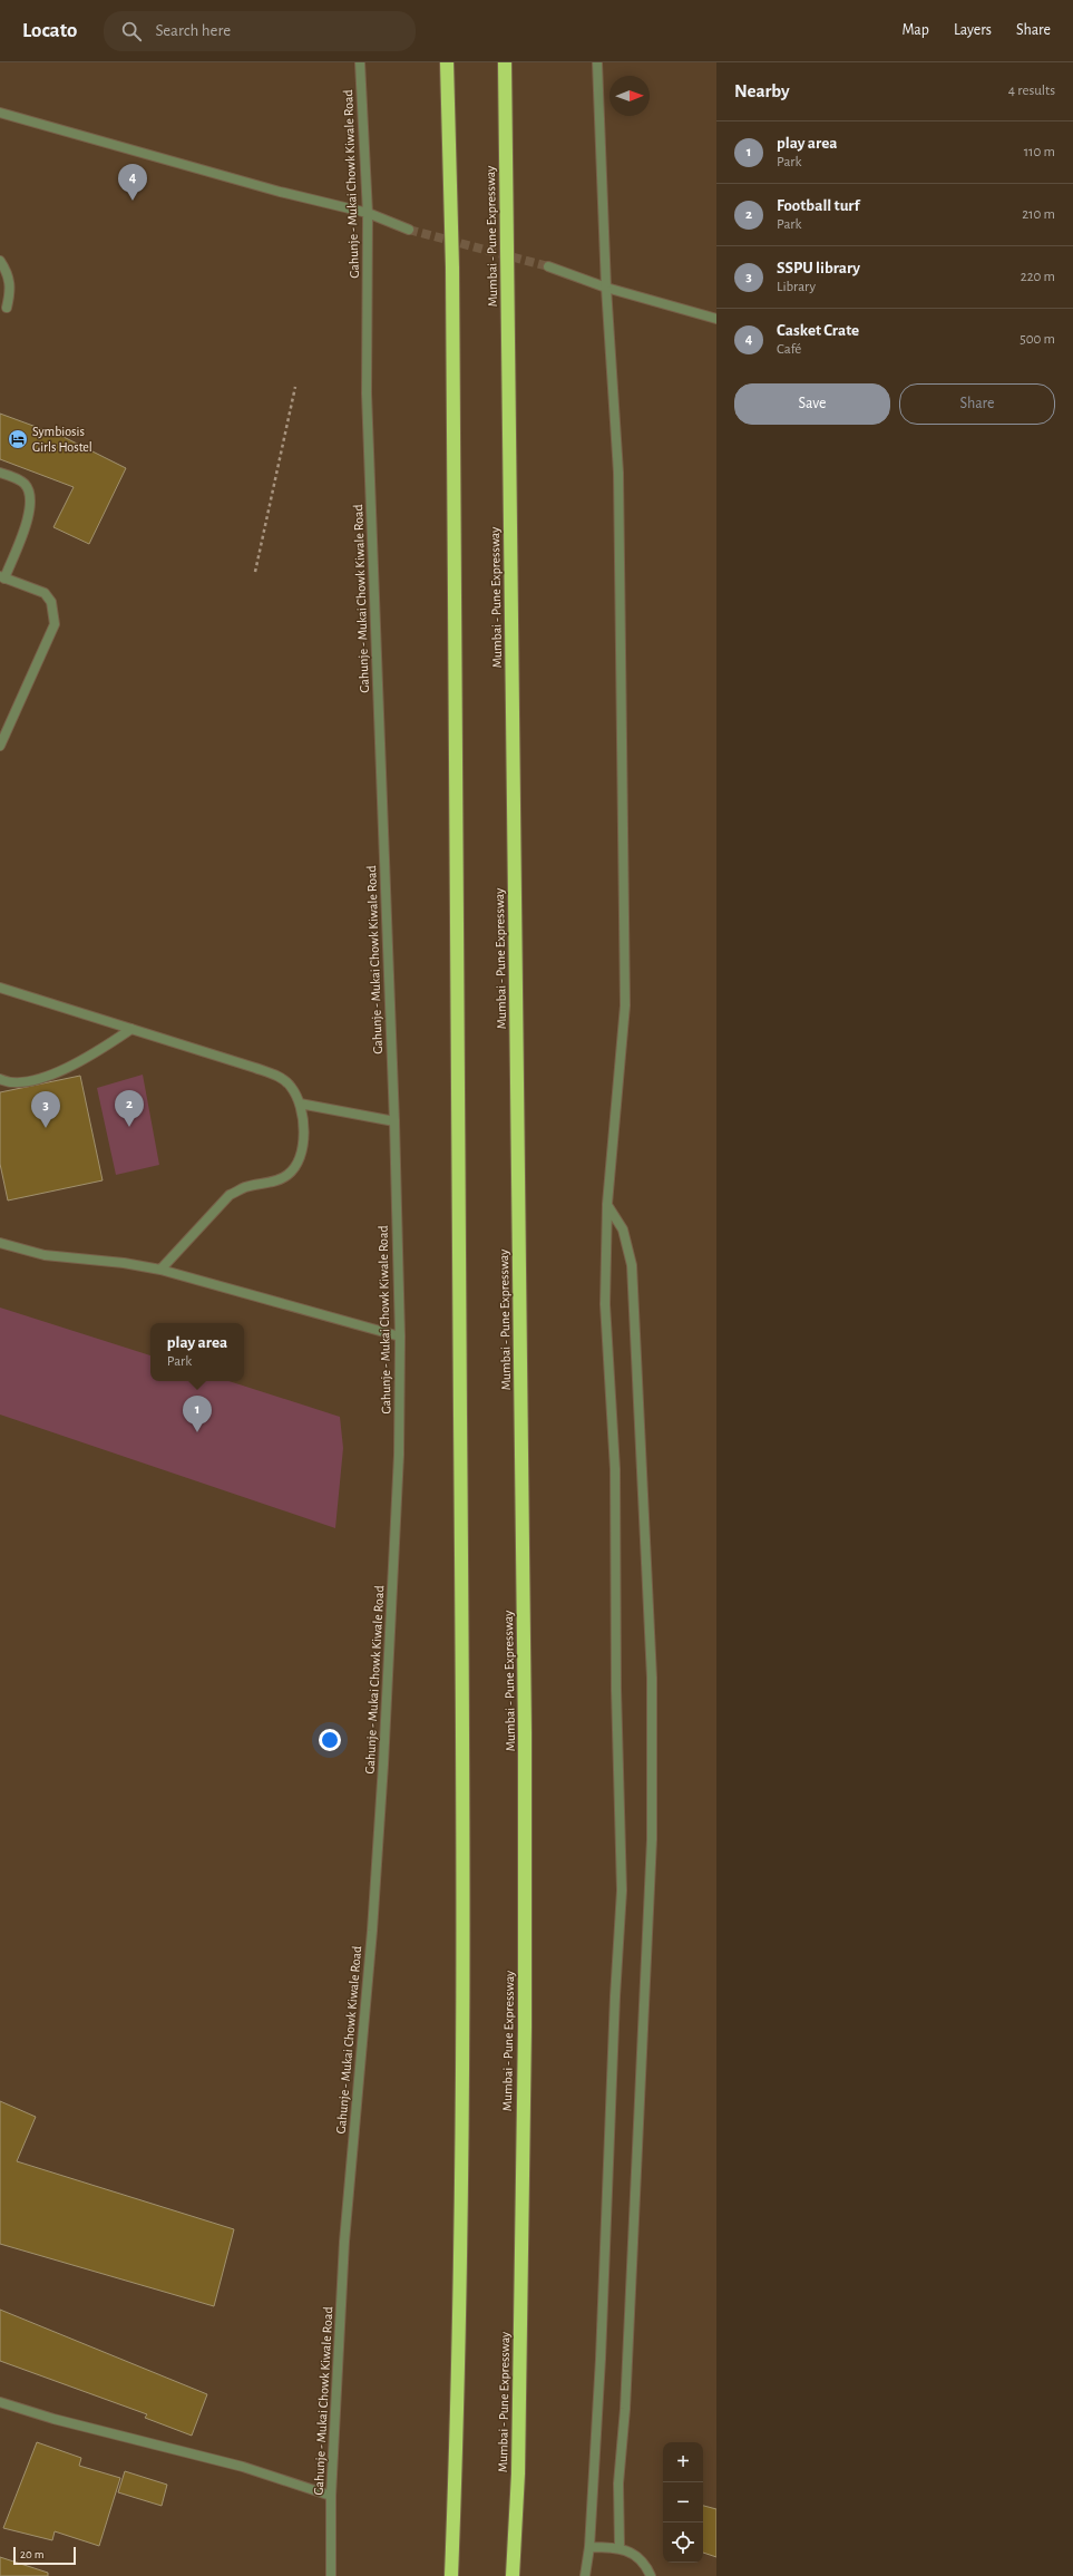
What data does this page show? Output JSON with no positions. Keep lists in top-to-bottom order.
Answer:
{
  "streets": {
    "highway": ["Mumbai - Pune Expressway"],
    "street": ["Gahunje - Mukai Chowk Kiwale Road"]
  },
  "places": {
    "hotel": ["Symbiosis Girls Hostel"]
  },
  "scale_bar": "20 m",
  "north": "right",
  "page": {
    "header": "Locato",
    "search": "Search here",
    "nav": ["Map", "Layers", "Share"],
    "heading": ["Nearby", "4 results"],
    "list": [
      {
        "mark": "1",
        "name": "play area",
        "note": "Park",
        "value": "110 m"
      },
      {
        "mark": "2",
        "name": "Football turf",
        "note": "Park",
        "value": "210 m"
      },
      {
        "mark": "3",
        "name": "SSPU library",
        "note": "Library",
        "value": "220 m"
      },
      {
        "mark": "4",
        "name": "Casket Crate",
        "note": "Café",
        "value": "500 m"
      }
    ],
    "pins": [
      "4",
      "2",
      "3",
      "1"
    ],
    "buttons": ["Save", "Share"],
    "popup": ["play area", "Park"],
    "map_buttons": ["+", "−"],
    "scale": "20 m"
  }
}
